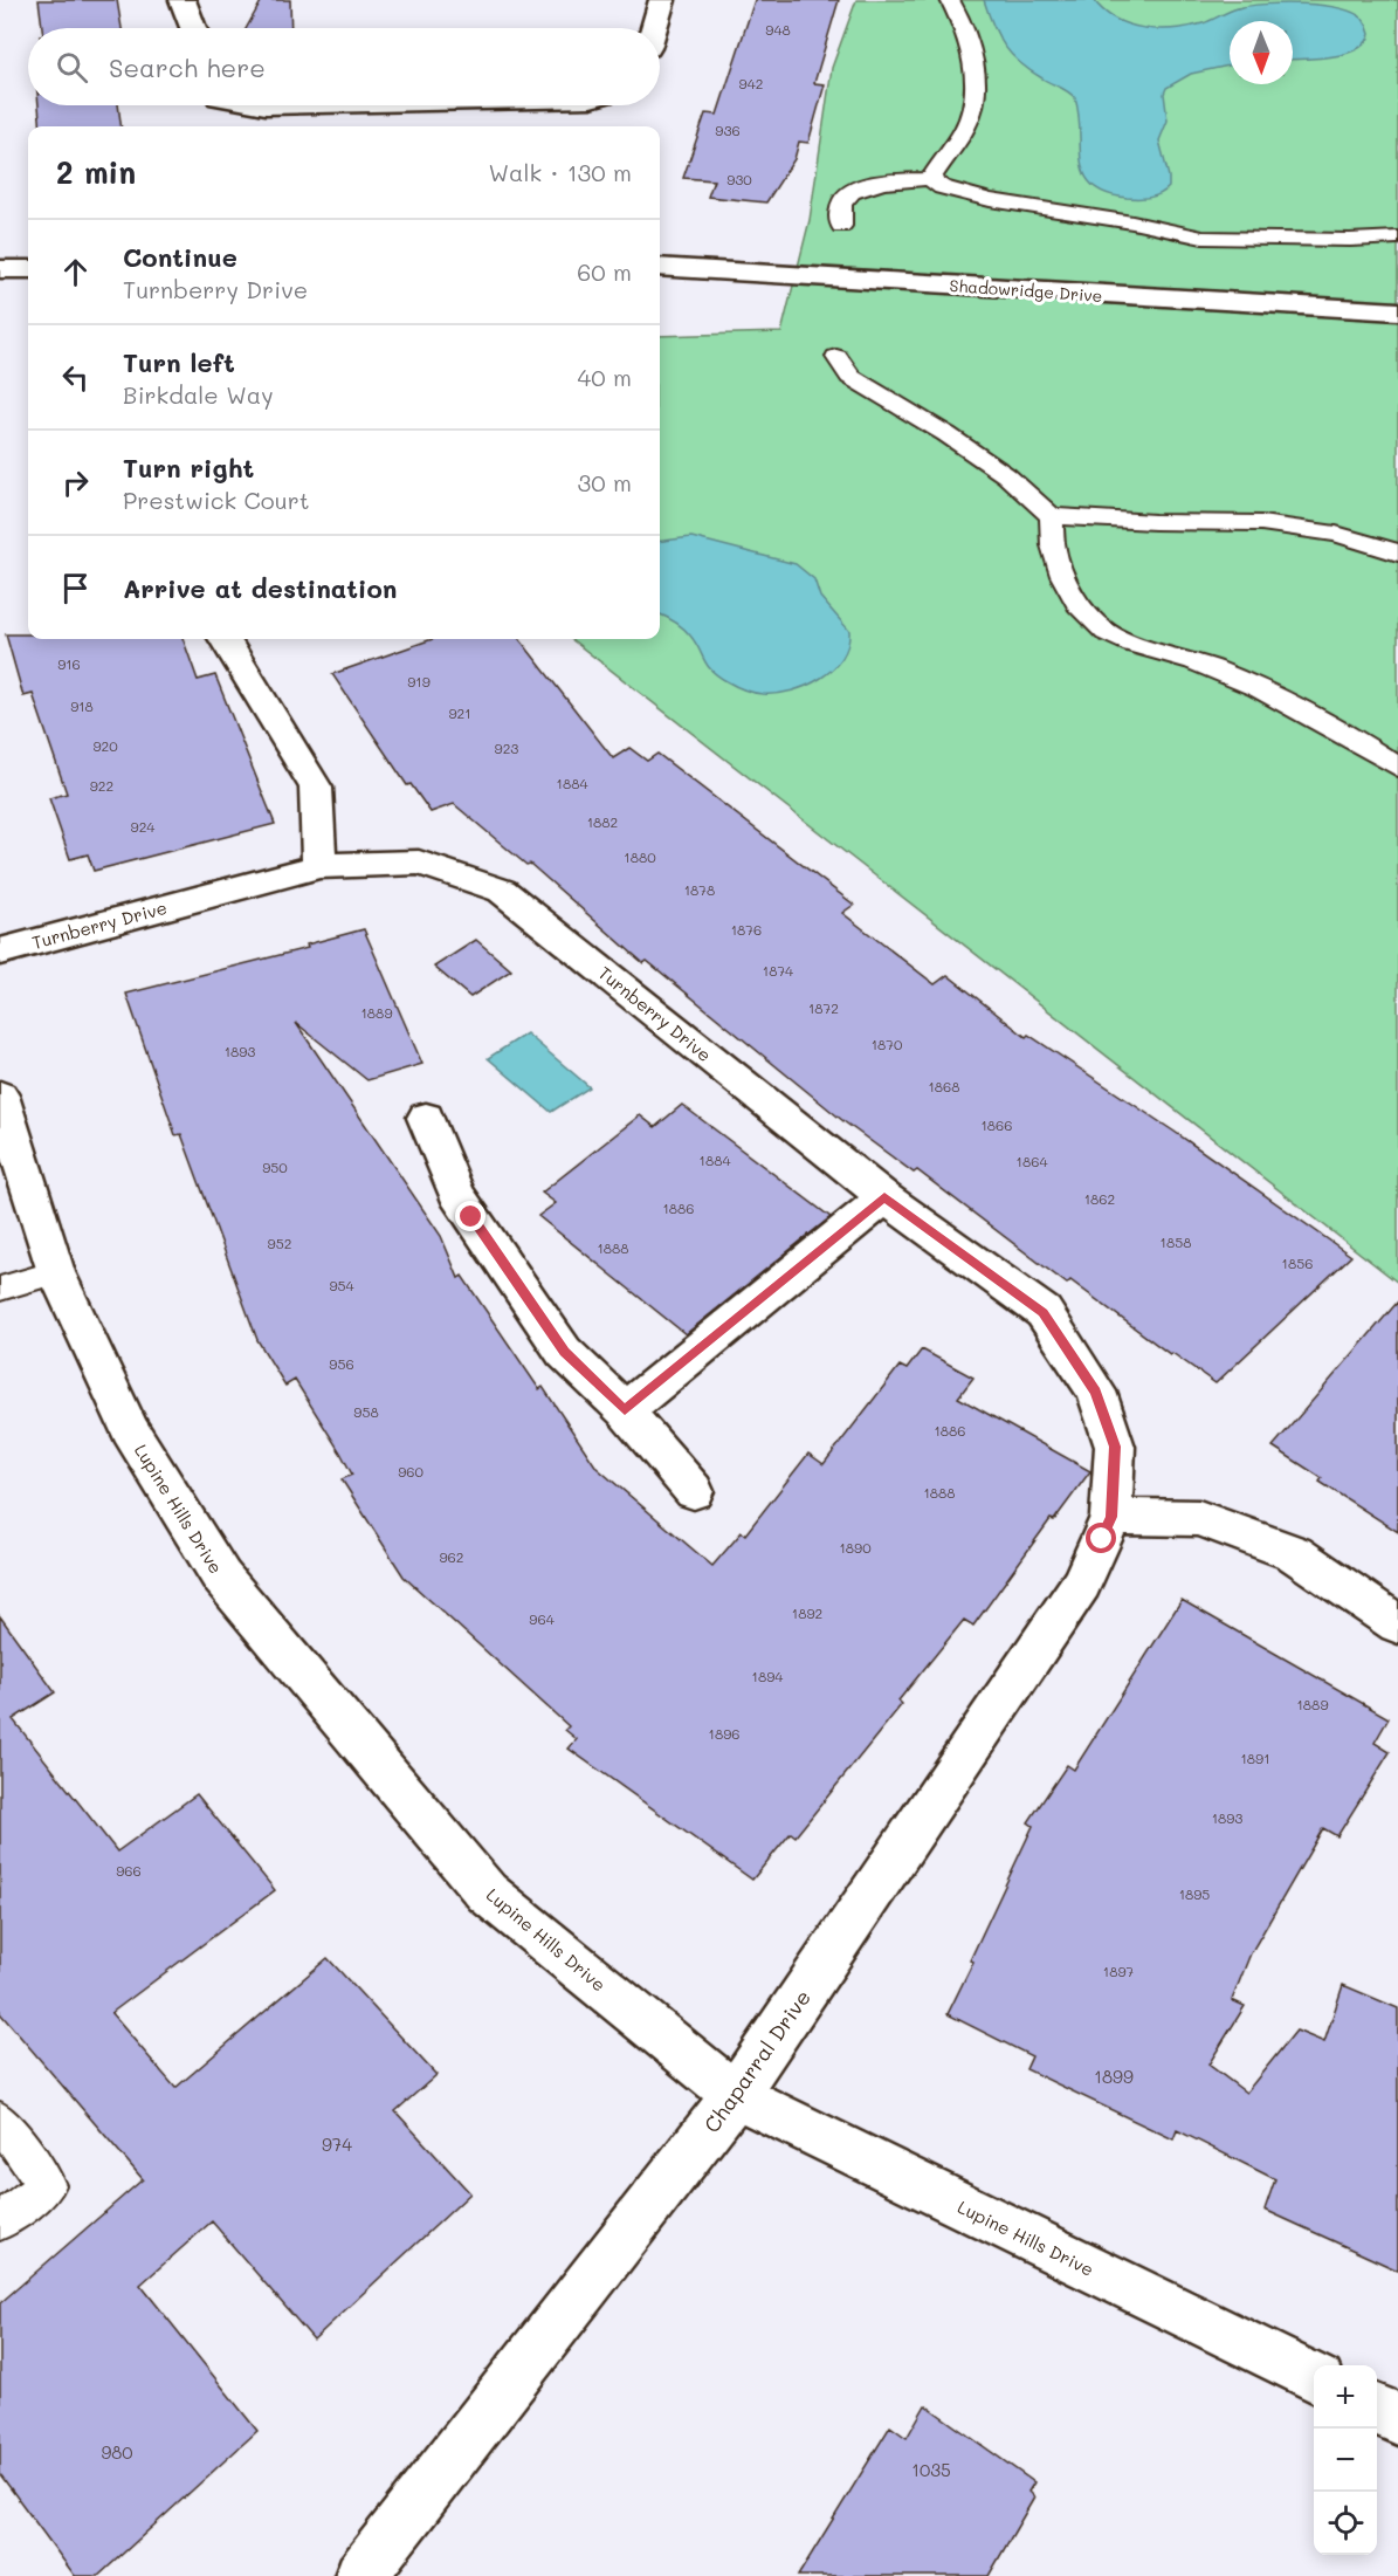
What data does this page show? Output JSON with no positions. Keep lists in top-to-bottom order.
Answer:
{
  "streets": {
    "street": [
      "Shadowridge Drive",
      "Turnberry Drive",
      "Lupine Hills Drive",
      "Chaparral Drive"
    ]
  },
  "crossings": [
    ["Turnberry Drive", "Chaparral Drive"],
    ["Lupine Hills Drive", "Chaparral Drive"]
  ],
  "house_numbers": [
    "948",
    "942",
    "936",
    "930",
    "916",
    "919",
    "918",
    "921",
    "920",
    "923",
    "1884",
    "922",
    "1882",
    "924",
    "1880",
    "1878",
    "1876",
    "1874",
    "1872",
    "1889",
    "1870",
    "1893",
    "1868",
    "1866",
    "1884",
    "1864",
    "950",
    "1862",
    "1886",
    "1858",
    "952",
    "1888",
    "1856",
    "954",
    "956",
    "958",
    "1886",
    "960",
    "1888",
    "1890",
    "962",
    "1892",
    "964",
    "1894",
    "1889",
    "1896",
    "1891",
    "1893",
    "966",
    "1895",
    "1897",
    "1899",
    "974",
    "980",
    "1035"
  ],
  "north": "bottom",
  "page": {
    "search": "Search here",
    "heading": ["2 min", "Walk · 130 m"],
    "list": [
      ["Continue", "Turnberry Drive", "60 m"],
      ["Turn left", "Birkdale Way", "40 m"],
      ["Turn right", "Prestwick Court", "30 m"],
      "Arrive at destination"
    ],
    "map_buttons": ["+", "−"]
  }
}
